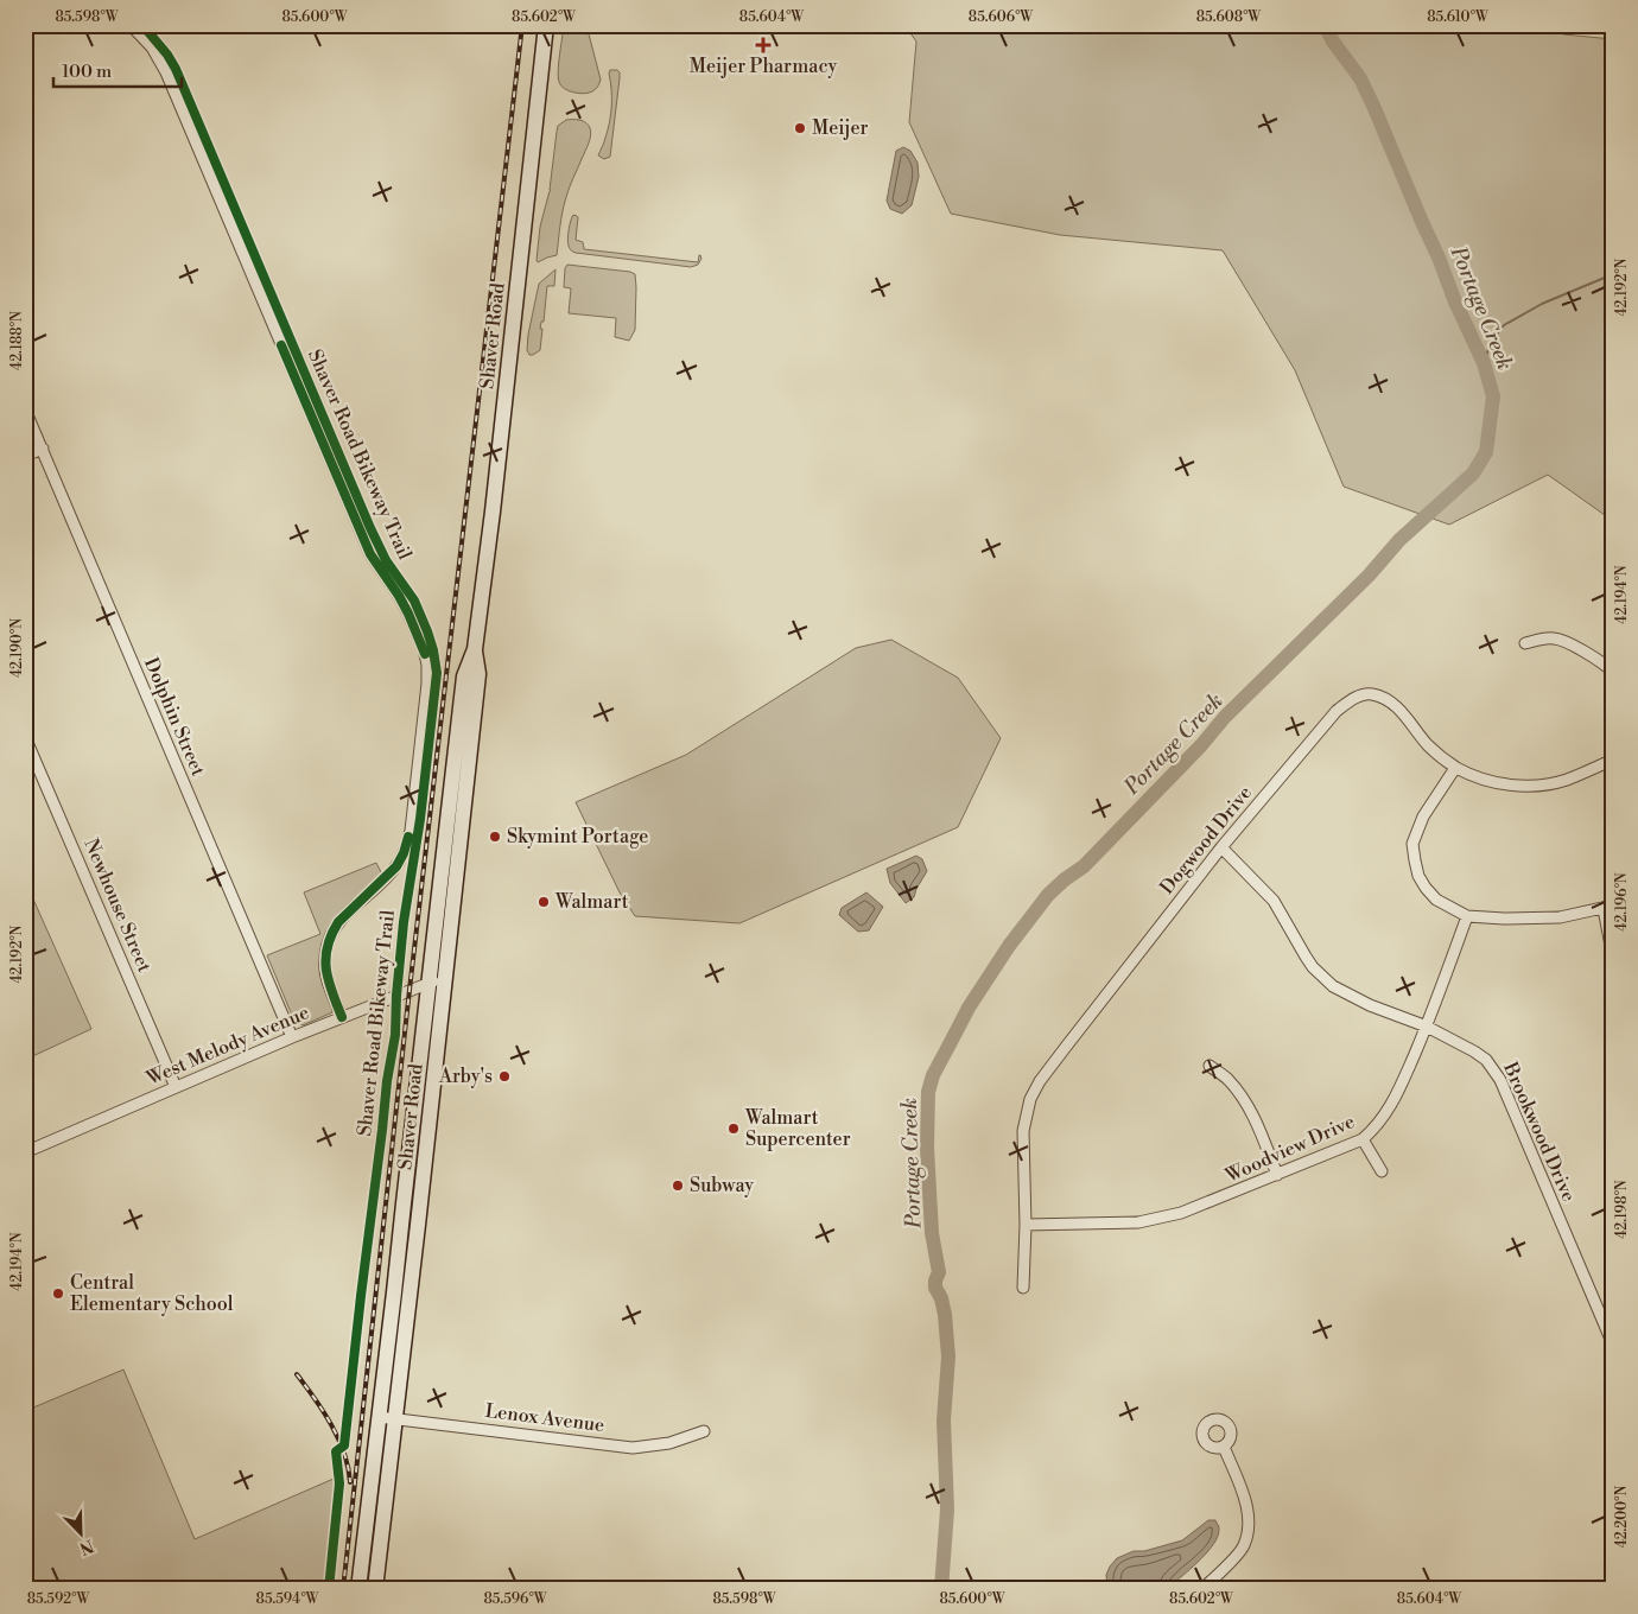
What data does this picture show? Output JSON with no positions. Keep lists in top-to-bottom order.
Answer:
{
  "streets": {
    "main road": ["Shaver Road"],
    "street": [
      "Dolphin Street",
      "Dogwood Drive",
      "Newhouse Street",
      "West Melody Avenue",
      "Brookwood Drive",
      "Woodview Drive",
      "Lenox Avenue"
    ],
    "cycle path": ["Shaver Road Bikeway Trail"]
  },
  "crossings": [
    ["Shaver Road", "West Melody Avenue"],
    ["Shaver Road", "Lenox Avenue"],
    ["Dolphin Street", "West Melody Avenue"],
    ["Dogwood Drive", "Brookwood Drive"],
    ["Dogwood Drive", "Woodview Drive"],
    ["Newhouse Street", "West Melody Avenue"],
    ["Brookwood Drive", "Woodview Drive"]
  ],
  "water": ["Portage Creek"],
  "places": {
    "health": ["Meijer Pharmacy"],
    "other": [
      "Meijer",
      "Skymint Portage",
      "Walmart",
      "Arby's",
      "Walmart Supercenter",
      "Subway",
      "Central Elementary School"
    ]
  },
  "scale_bar": "100 m",
  "north": "bottom right",
  "coordinates": [
    "85.598°W",
    "85.600°W",
    "85.602°W",
    "85.604°W",
    "85.606°W",
    "85.608°W",
    "85.610°W",
    "42.192°N",
    "42.188°N",
    "42.194°N",
    "42.190°N",
    "42.196°N",
    "42.198°N",
    "42.200°N",
    "85.592°W",
    "85.594°W",
    "85.596°W"
  ]
}
